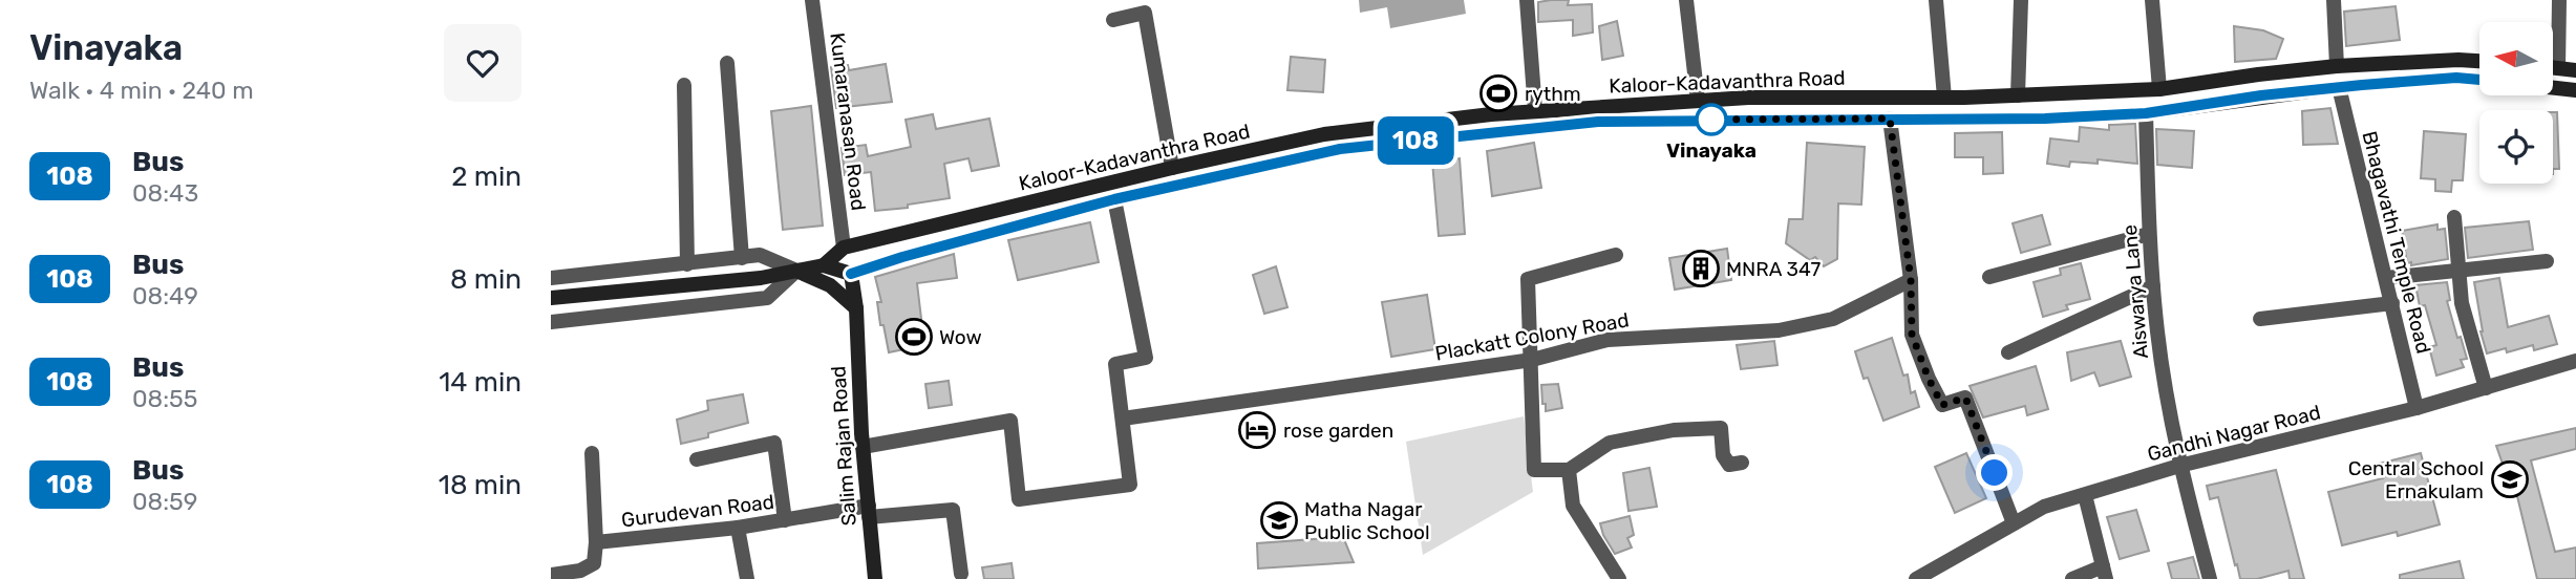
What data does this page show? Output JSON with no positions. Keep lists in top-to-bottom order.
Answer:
{
  "streets": {
    "main road": ["Kaloor-Kadavanthra Road", "Salim Rajan Road"],
    "street": [
      "Kumaranasan Road",
      "Bhagavathi Temple Road",
      "Aiswarya Lane",
      "Plackatt Colony Road",
      "Gandhi Nagar Road",
      "Gurudevan Road"
    ]
  },
  "crossings": [
    ["Kaloor-Kadavanthra Road", "Kumaranasan Road"],
    ["Kaloor-Kadavanthra Road", "Bhagavathi Temple Road"],
    ["Kaloor-Kadavanthra Road", "Aiswarya Lane"],
    ["Kaloor-Kadavanthra Road", "Salim Rajan Road"],
    ["Bhagavathi Temple Road", "Gandhi Nagar Road"],
    ["Aiswarya Lane", "Gandhi Nagar Road"],
    ["Salim Rajan Road", "Gurudevan Road"]
  ],
  "places": {
    "sports": ["rythm", "Wow"],
    "other": ["Vinayaka"],
    "building": ["MNRA 347"],
    "hotel": ["rose garden"],
    "school or university": ["Central School Ernakulam", "Matha Nagar Public School"]
  },
  "lines": ["bus line 108"],
  "north": "left",
  "page": {
    "heading": ["Vinayaka", "Walk · 4 min · 240 m"],
    "on_map": "108",
    "list": [
      {
        "mark": "108",
        "name": "Bus",
        "note": "08:43",
        "value": "2 min"
      },
      {
        "mark": "108",
        "name": "Bus",
        "note": "08:49",
        "value": "8 min"
      },
      {
        "mark": "108",
        "name": "Bus",
        "note": "08:55",
        "value": "14 min"
      },
      {
        "mark": "108",
        "name": "Bus",
        "note": "08:59",
        "value": "18 min"
      }
    ]
  }
}
